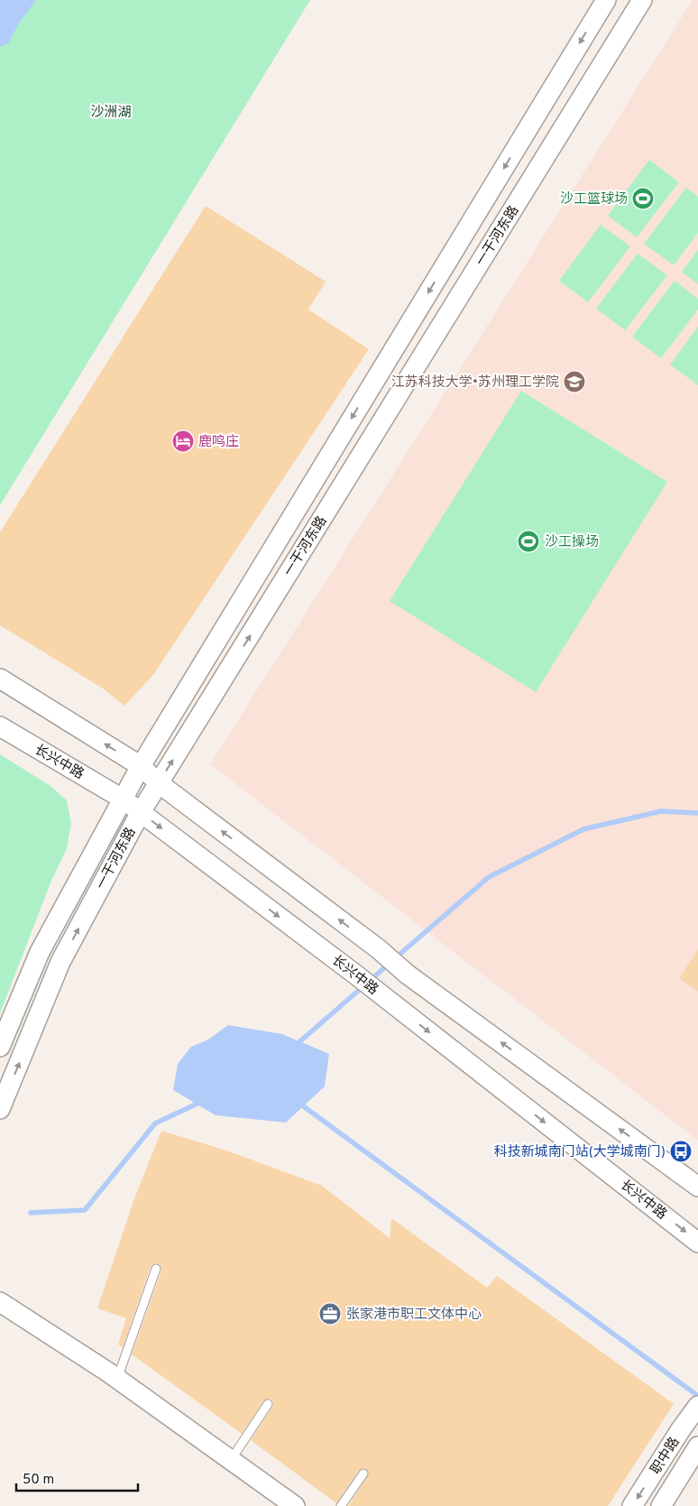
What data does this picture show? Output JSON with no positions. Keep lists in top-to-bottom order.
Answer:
{
  "streets": {
    "street": ["一干河东路", "长兴中路", "职中路"]
  },
  "crossings": [
    ["一干河东路", "长兴中路"]
  ],
  "parks": ["沙洲湖"],
  "places": {
    "sports": ["沙工篮球场", "沙工操场"],
    "school or university": ["江苏科技大学•苏州理工学院"],
    "hotel": ["鹿鸣庄"],
    "bus stop": ["科技新城南门站(大学城南门)"],
    "office": ["张家港市职工文体中心"]
  },
  "scale_bar": "50 m"
}
